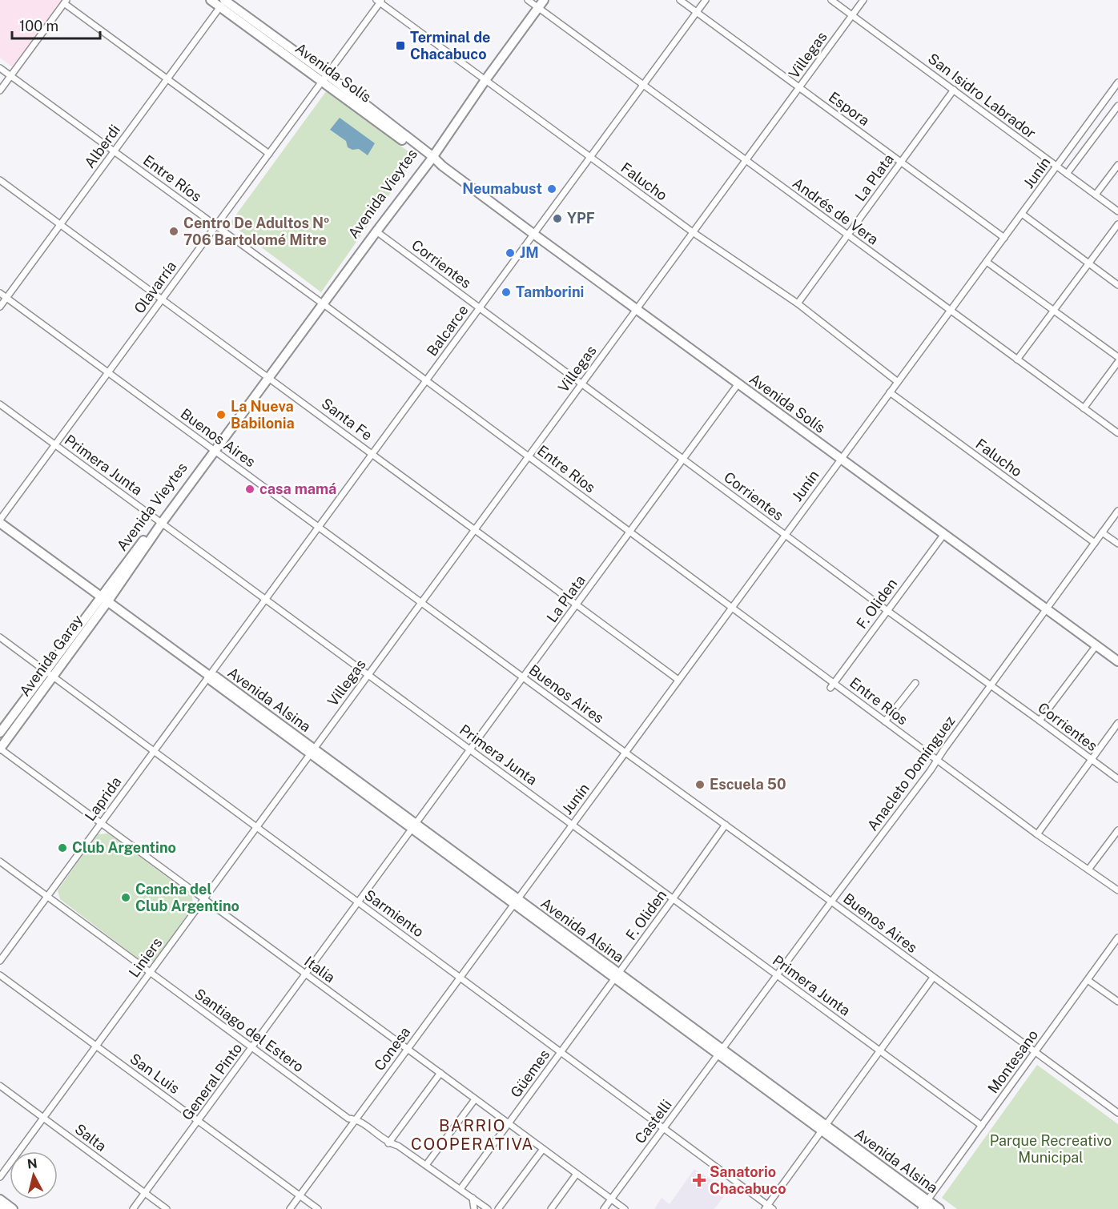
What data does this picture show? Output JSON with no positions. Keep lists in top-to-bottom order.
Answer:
{
  "streets": {
    "street": [
      "Villegas",
      "Avenida Solís",
      "San Isidro Labrador",
      "Espora",
      "Alberdi",
      "Junín",
      "La Plata",
      "Entre Ríos",
      "Falucho",
      "Avenida Vieytes",
      "Andrés de Vera",
      "Corrientes",
      "Olavarría",
      "Balcarce",
      "Santa Fe",
      "Buenos Aires",
      "Primera Junta",
      "F. Oliden",
      "Avenida Garay",
      "Avenida Alsina",
      "Anacleto Domínguez",
      "Laprida",
      "Sarmiento",
      "Liniers",
      "Italia",
      "Santiago del Estero",
      "Conesa",
      "Montesano",
      "San Luis",
      "Güemes",
      "General Pinto",
      "Castelli",
      "Salta"
    ]
  },
  "crossings": [
    ["Villegas", "Avenida Solís"],
    ["Villegas", "San Isidro Labrador"],
    ["Villegas", "Espora"],
    ["Villegas", "Entre Ríos"],
    ["Villegas", "Falucho"],
    ["Villegas", "Andrés de Vera"],
    ["Villegas", "Corrientes"],
    ["Villegas", "Santa Fe"],
    ["Villegas", "Buenos Aires"],
    ["Villegas", "Primera Junta"],
    ["Villegas", "Avenida Alsina"],
    ["Villegas", "Liniers"],
    ["Avenida Solís", "Alberdi"],
    ["Avenida Solís", "Junín"],
    ["Avenida Solís", "La Plata"],
    ["Avenida Solís", "Avenida Vieytes"],
    ["Avenida Solís", "Olavarría"],
    ["Avenida Solís", "Balcarce"],
    ["Avenida Solís", "F. Oliden"],
    ["Avenida Solís", "Anacleto Domínguez"],
    ["San Isidro Labrador", "Junín"],
    ["San Isidro Labrador", "La Plata"],
    ["Espora", "Junín"],
    ["Espora", "La Plata"],
    ["Espora", "Balcarce"],
    ["Alberdi", "Entre Ríos"],
    ["Alberdi", "Santa Fe"],
    ["Alberdi", "Buenos Aires"],
    ["Junín", "Entre Ríos"],
    ["Junín", "Falucho"],
    ["Junín", "Andrés de Vera"],
    ["Junín", "Corrientes"],
    ["Junín", "Santa Fe"],
    ["Junín", "Buenos Aires"],
    ["Junín", "Primera Junta"],
    ["Junín", "Avenida Alsina"],
    ["Junín", "Conesa"],
    ["La Plata", "Entre Ríos"],
    ["La Plata", "Falucho"],
    ["La Plata", "Andrés de Vera"],
    ["La Plata", "Corrientes"],
    ["La Plata", "Santa Fe"],
    ["La Plata", "Buenos Aires"],
    ["La Plata", "Primera Junta"],
    ["La Plata", "Avenida Alsina"],
    ["La Plata", "General Pinto"],
    ["Entre Ríos", "Avenida Vieytes"],
    ["Entre Ríos", "Olavarría"],
    ["Entre Ríos", "Balcarce"],
    ["Entre Ríos", "F. Oliden"],
    ["Entre Ríos", "Anacleto Domínguez"],
    ["Falucho", "Avenida Vieytes"],
    ["Falucho", "Olavarría"],
    ["Falucho", "Balcarce"],
    ["Falucho", "Anacleto Domínguez"],
    ["Avenida Vieytes", "Andrés de Vera"],
    ["Avenida Vieytes", "Corrientes"],
    ["Avenida Vieytes", "Santa Fe"],
    ["Avenida Vieytes", "Buenos Aires"],
    ["Avenida Vieytes", "Primera Junta"],
    ["Avenida Vieytes", "Avenida Garay"],
    ["Avenida Vieytes", "Avenida Alsina"],
    ["Andrés de Vera", "Balcarce"],
    ["Corrientes", "Balcarce"],
    ["Corrientes", "F. Oliden"],
    ["Corrientes", "Anacleto Domínguez"],
    ["Olavarría", "Santa Fe"],
    ["Olavarría", "Buenos Aires"],
    ["Olavarría", "Primera Junta"],
    ["Olavarría", "Avenida Alsina"],
    ["Balcarce", "Santa Fe"],
    ["Balcarce", "Buenos Aires"],
    ["Balcarce", "Primera Junta"],
    ["Balcarce", "Avenida Alsina"],
    ["Balcarce", "Laprida"],
    ["Buenos Aires", "F. Oliden"],
    ["Buenos Aires", "Anacleto Domínguez"],
    ["Buenos Aires", "Montesano"],
    ["Primera Junta", "F. Oliden"],
    ["Primera Junta", "Anacleto Domínguez"],
    ["Primera Junta", "Montesano"],
    ["F. Oliden", "Avenida Alsina"],
    ["F. Oliden", "Güemes"],
    ["Avenida Garay", "Avenida Alsina"],
    ["Avenida Garay", "Sarmiento"],
    ["Avenida Garay", "Italia"],
    ["Avenida Alsina", "Anacleto Domínguez"],
    ["Avenida Alsina", "Laprida"],
    ["Avenida Alsina", "Liniers"],
    ["Avenida Alsina", "Conesa"],
    ["Avenida Alsina", "Montesano"],
    ["Avenida Alsina", "Güemes"],
    ["Avenida Alsina", "General Pinto"],
    ["Avenida Alsina", "Castelli"],
    ["Anacleto Domínguez", "Castelli"],
    ["Laprida", "Sarmiento"],
    ["Laprida", "Italia"],
    ["Laprida", "Santiago del Estero"],
    ["Sarmiento", "Liniers"],
    ["Sarmiento", "Conesa"],
    ["Sarmiento", "Güemes"],
    ["Sarmiento", "General Pinto"],
    ["Sarmiento", "Castelli"],
    ["Liniers", "Italia"],
    ["Liniers", "Santiago del Estero"],
    ["Liniers", "San Luis"],
    ["Liniers", "Salta"],
    ["Italia", "Conesa"],
    ["Italia", "Güemes"],
    ["Italia", "General Pinto"],
    ["Italia", "Castelli"],
    ["Santiago del Estero", "Conesa"],
    ["Santiago del Estero", "Güemes"],
    ["Santiago del Estero", "General Pinto"],
    ["Conesa", "San Luis"],
    ["San Luis", "General Pinto"],
    ["General Pinto", "Salta"]
  ],
  "districts": ["BARRIO COOPERATIVA"],
  "parks": ["Parque Recreativo Municipal"],
  "places": {
    "transit": ["Terminal de Chacabuco"],
    "other": [
      "Neumabust",
      "YPF",
      "Centro De Adultos Nº 706 Bartolomé Mitre",
      "JM",
      "Tamborini",
      "La Nueva Babilonia",
      "casa mamá",
      "Escuela 50",
      "Club Argentino",
      "Cancha del Club Argentino"
    ],
    "health": ["Sanatorio Chacabuco"]
  },
  "scale_bar": "100 m",
  "north": "top"
}
